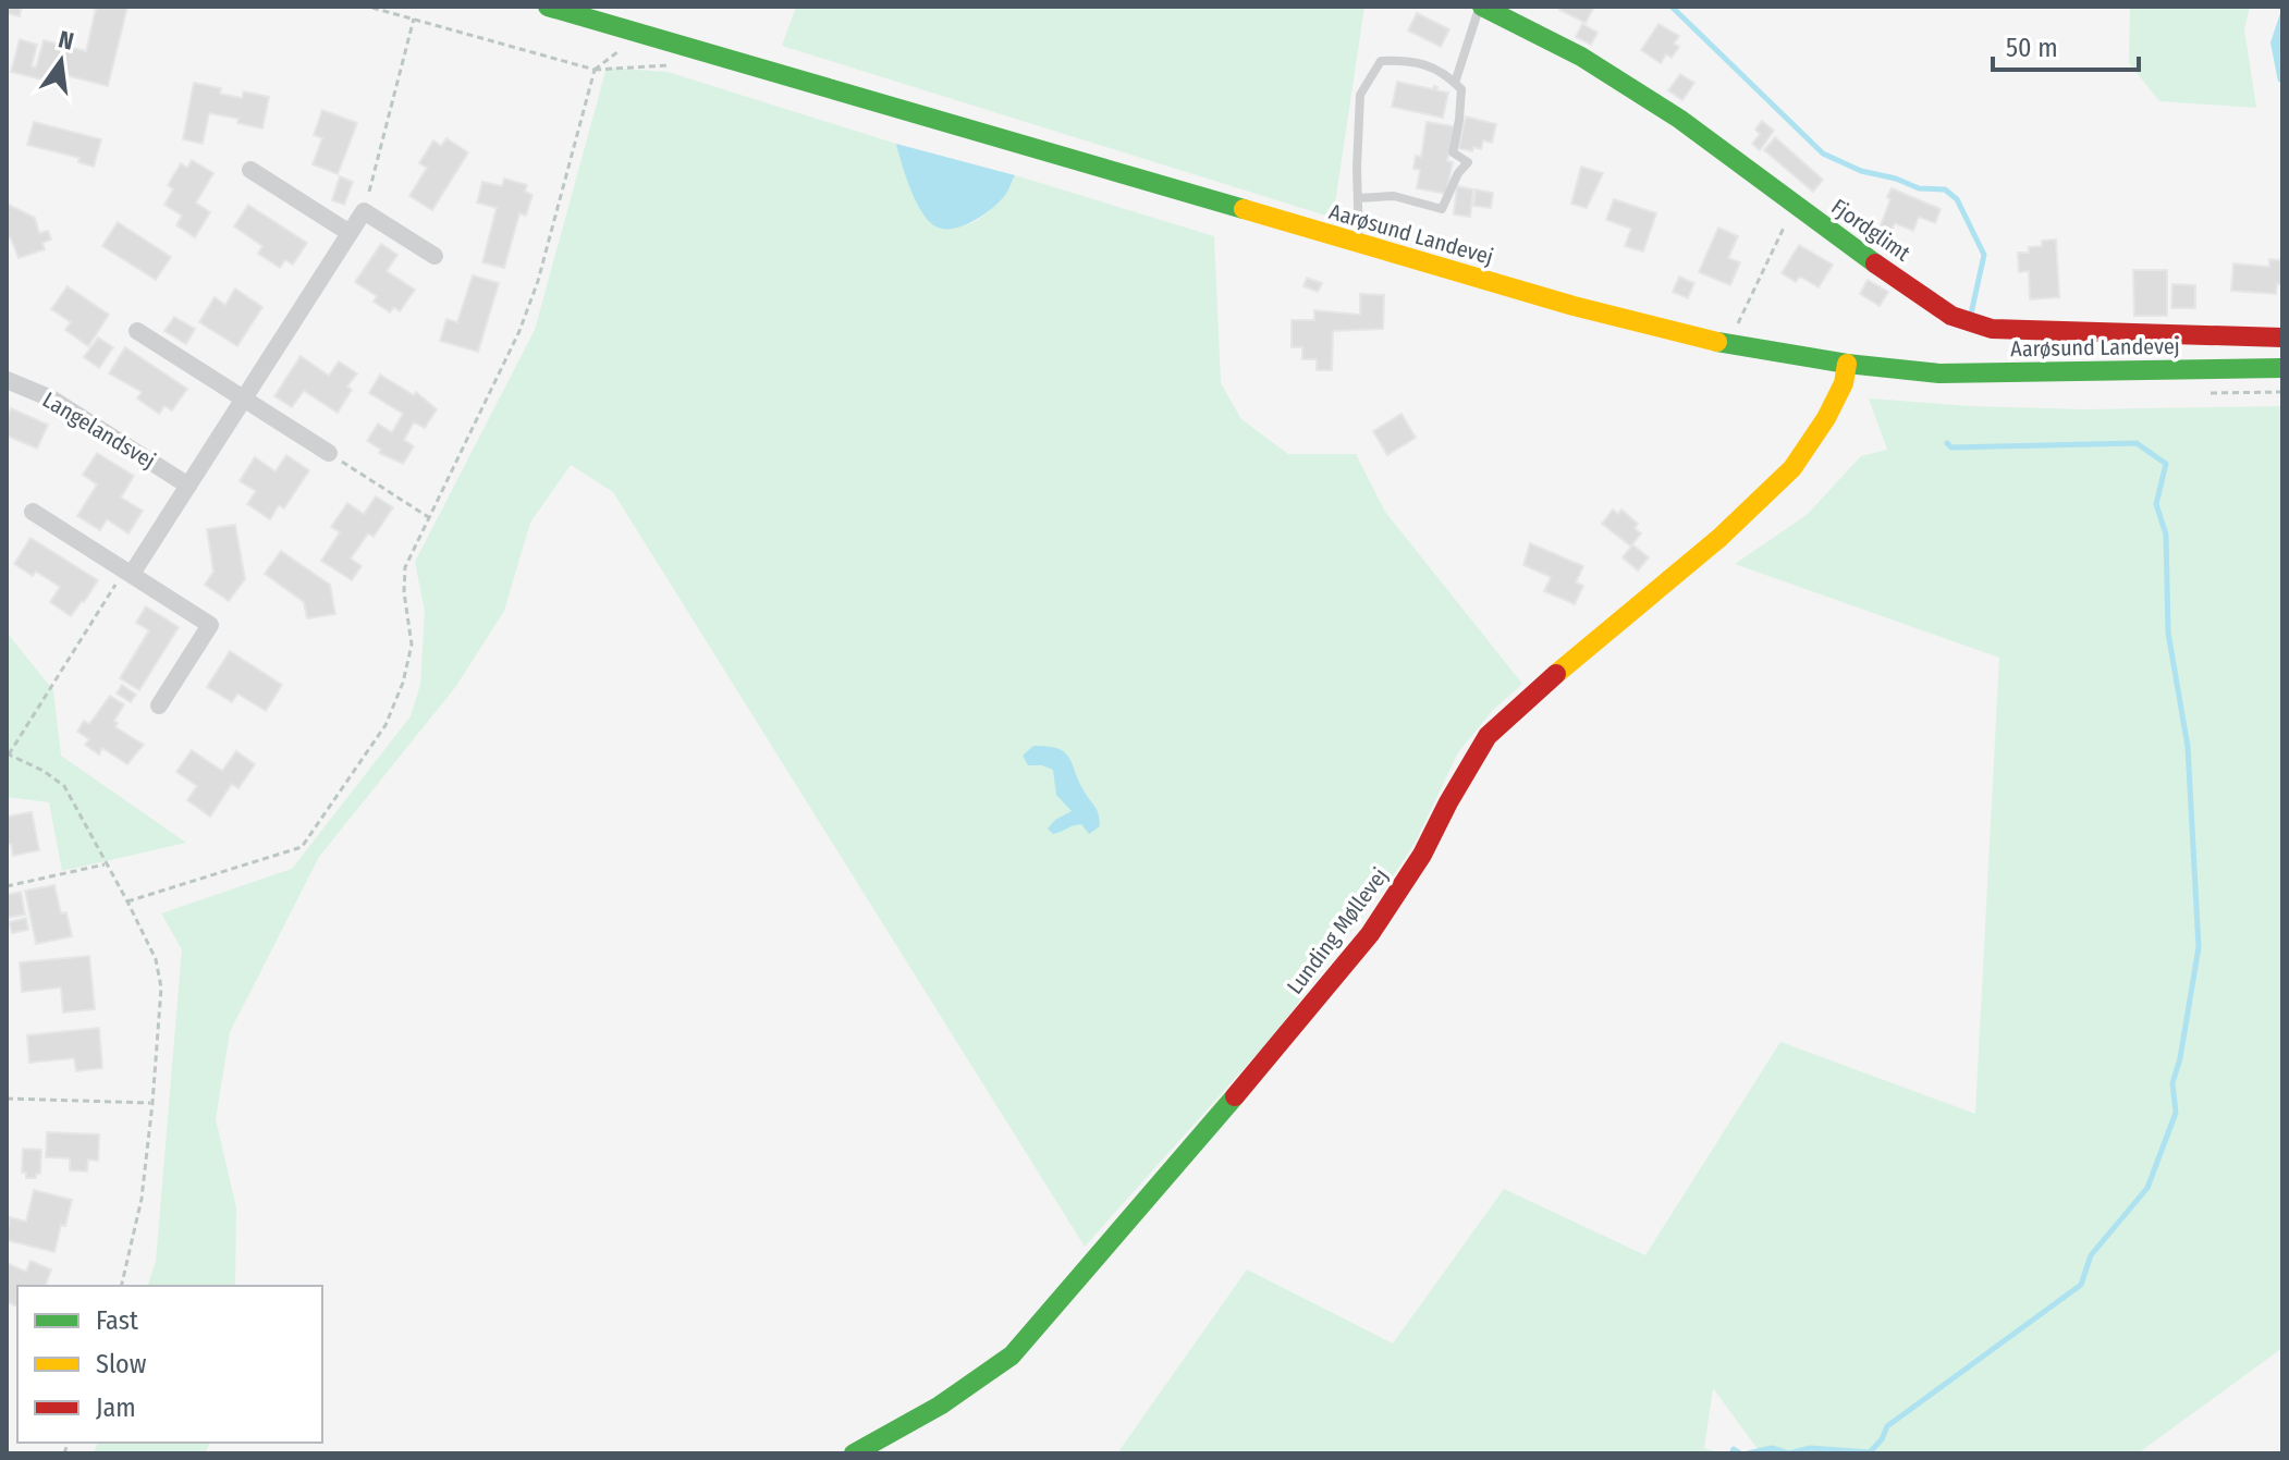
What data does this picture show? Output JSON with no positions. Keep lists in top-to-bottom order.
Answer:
{
  "streets": {
    "street": [
      "Fjordglimt",
      "Aarøsund Landevej",
      "Langelandsvej",
      "Lunding Møllevej"
    ]
  },
  "crossings": [
    ["Aarøsund Landevej", "Lunding Møllevej"]
  ],
  "legend": ["Fast", "Slow", "Jam"],
  "scale_bar": "50 m",
  "north": "top"
}
